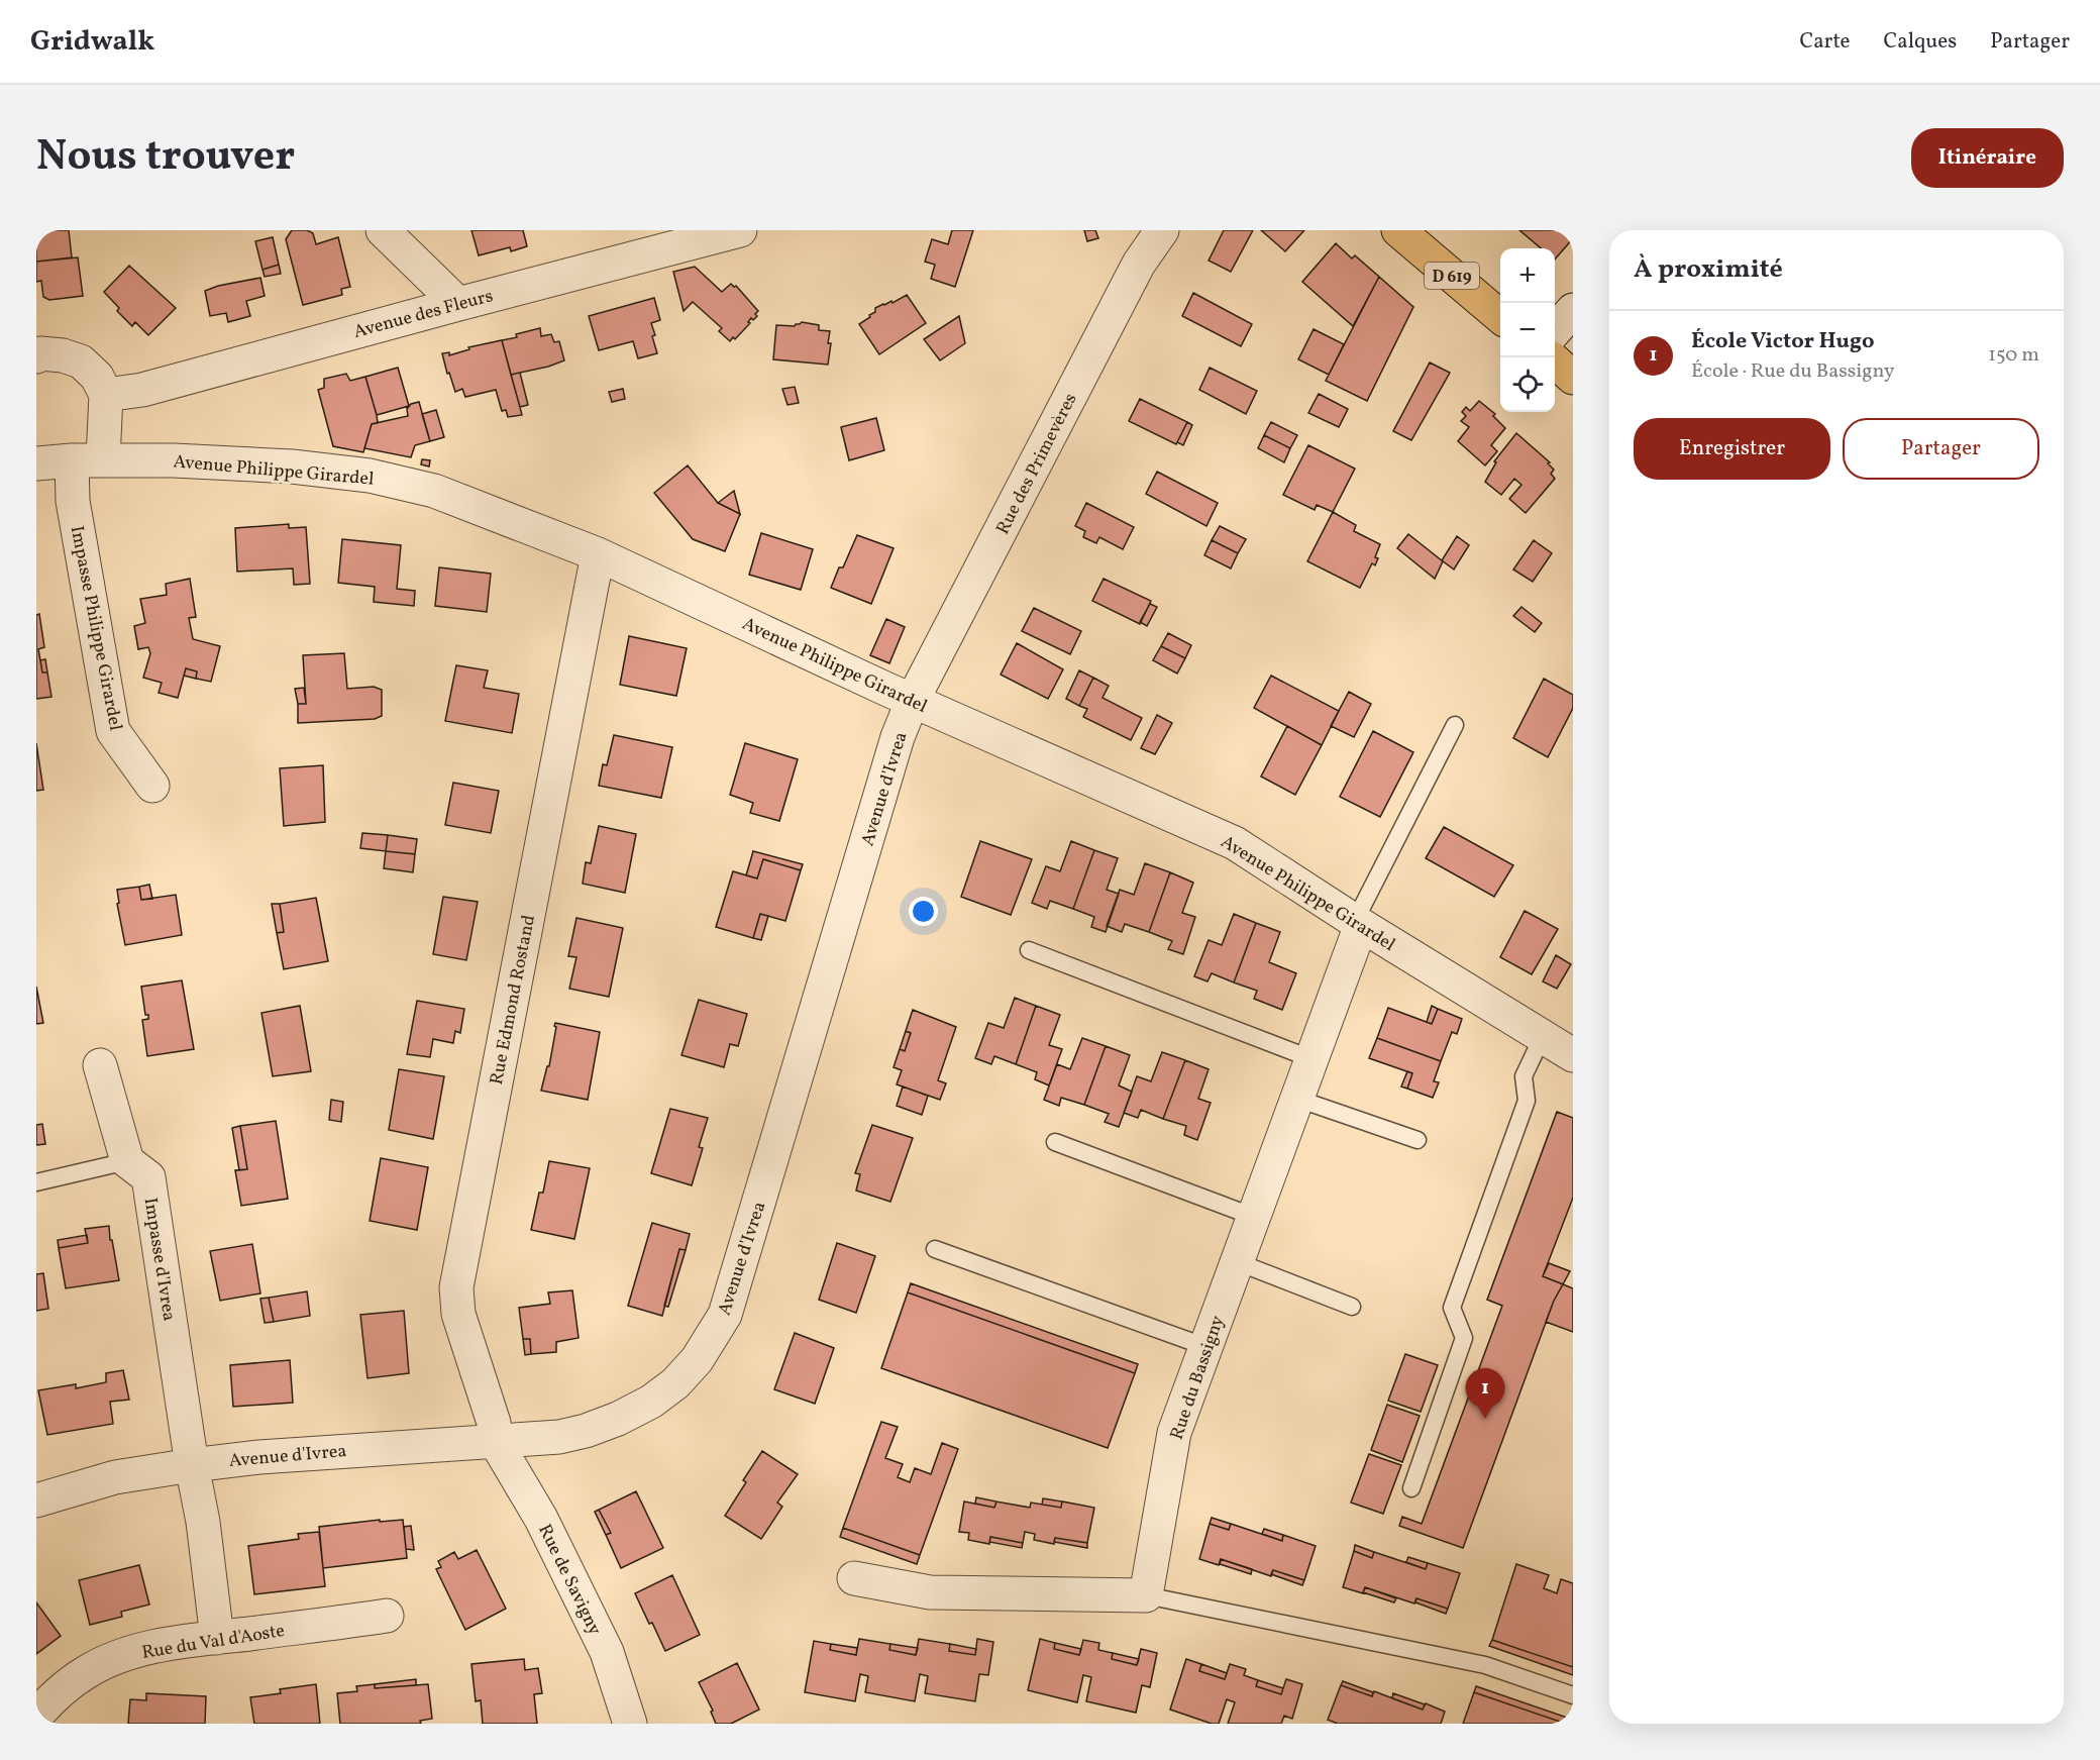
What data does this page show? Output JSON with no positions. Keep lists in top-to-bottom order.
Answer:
{
  "streets": {
    "main road": ["D 619"],
    "street": [
      "Avenue des Fleurs",
      "Rue des Primevères",
      "Avenue Philippe Girardel",
      "Impasse Philippe Girardel",
      "Avenue d'Ivrea",
      "Rue Edmond Rostand",
      "Impasse d'Ivrea",
      "Rue du Bassigny",
      "Rue de Savigny",
      "Rue du Val d'Aoste"
    ]
  },
  "crossings": [
    ["Avenue des Fleurs", "Impasse Philippe Girardel"],
    ["Rue des Primevères", "Avenue Philippe Girardel"],
    ["Rue des Primevères", "Avenue d'Ivrea"],
    ["Avenue Philippe Girardel", "Impasse Philippe Girardel"],
    ["Avenue Philippe Girardel", "Avenue d'Ivrea"],
    ["Avenue Philippe Girardel", "Rue Edmond Rostand"],
    ["Avenue Philippe Girardel", "Rue du Bassigny"],
    ["Avenue d'Ivrea", "Rue Edmond Rostand"],
    ["Avenue d'Ivrea", "Impasse d'Ivrea"],
    ["Avenue d'Ivrea", "Rue de Savigny"],
    ["Rue Edmond Rostand", "Rue de Savigny"],
    ["Impasse d'Ivrea", "Rue du Val d'Aoste"]
  ],
  "page": {
    "header": "Gridwalk",
    "nav": ["Carte", "Calques", "Partager"],
    "title": "Nous trouver",
    "buttons": [
      "Itinéraire",
      ["Enregistrer", "Partager"]
    ],
    "heading": "À proximité",
    "map_buttons": ["+", "−"],
    "list": [
      {
        "mark": "1",
        "name": "École Victor Hugo",
        "note": "École · Rue du Bassigny",
        "value": "150 m"
      }
    ],
    "pins": "1"
  }
}
